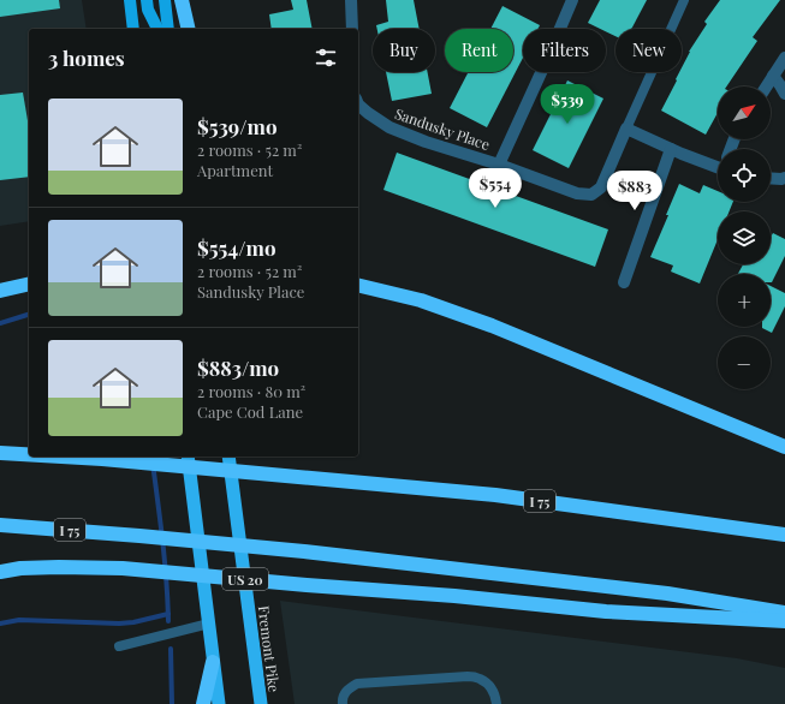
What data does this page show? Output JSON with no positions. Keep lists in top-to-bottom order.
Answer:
{
  "streets": {
    "highway": ["I 75", "US 20", "Fremont Pike"],
    "street": ["Sandusky Place"]
  },
  "north": "top right",
  "page": {
    "chip": [
      "Buy",
      "Rent",
      "Filters",
      "New"
    ],
    "heading": "3 homes",
    "price": ["$539", "$554", "$883"],
    "map_buttons": ["+", "−"],
    "list": [
      {
        "name": "$539/mo",
        "note": "2 rooms · 52 m² · Apartment"
      },
      {
        "name": "$554/mo",
        "note": "2 rooms · 52 m² · Sandusky Place"
      },
      {
        "name": "$883/mo",
        "note": "2 rooms · 80 m² · Cape Cod Lane"
      }
    ]
  }
}
